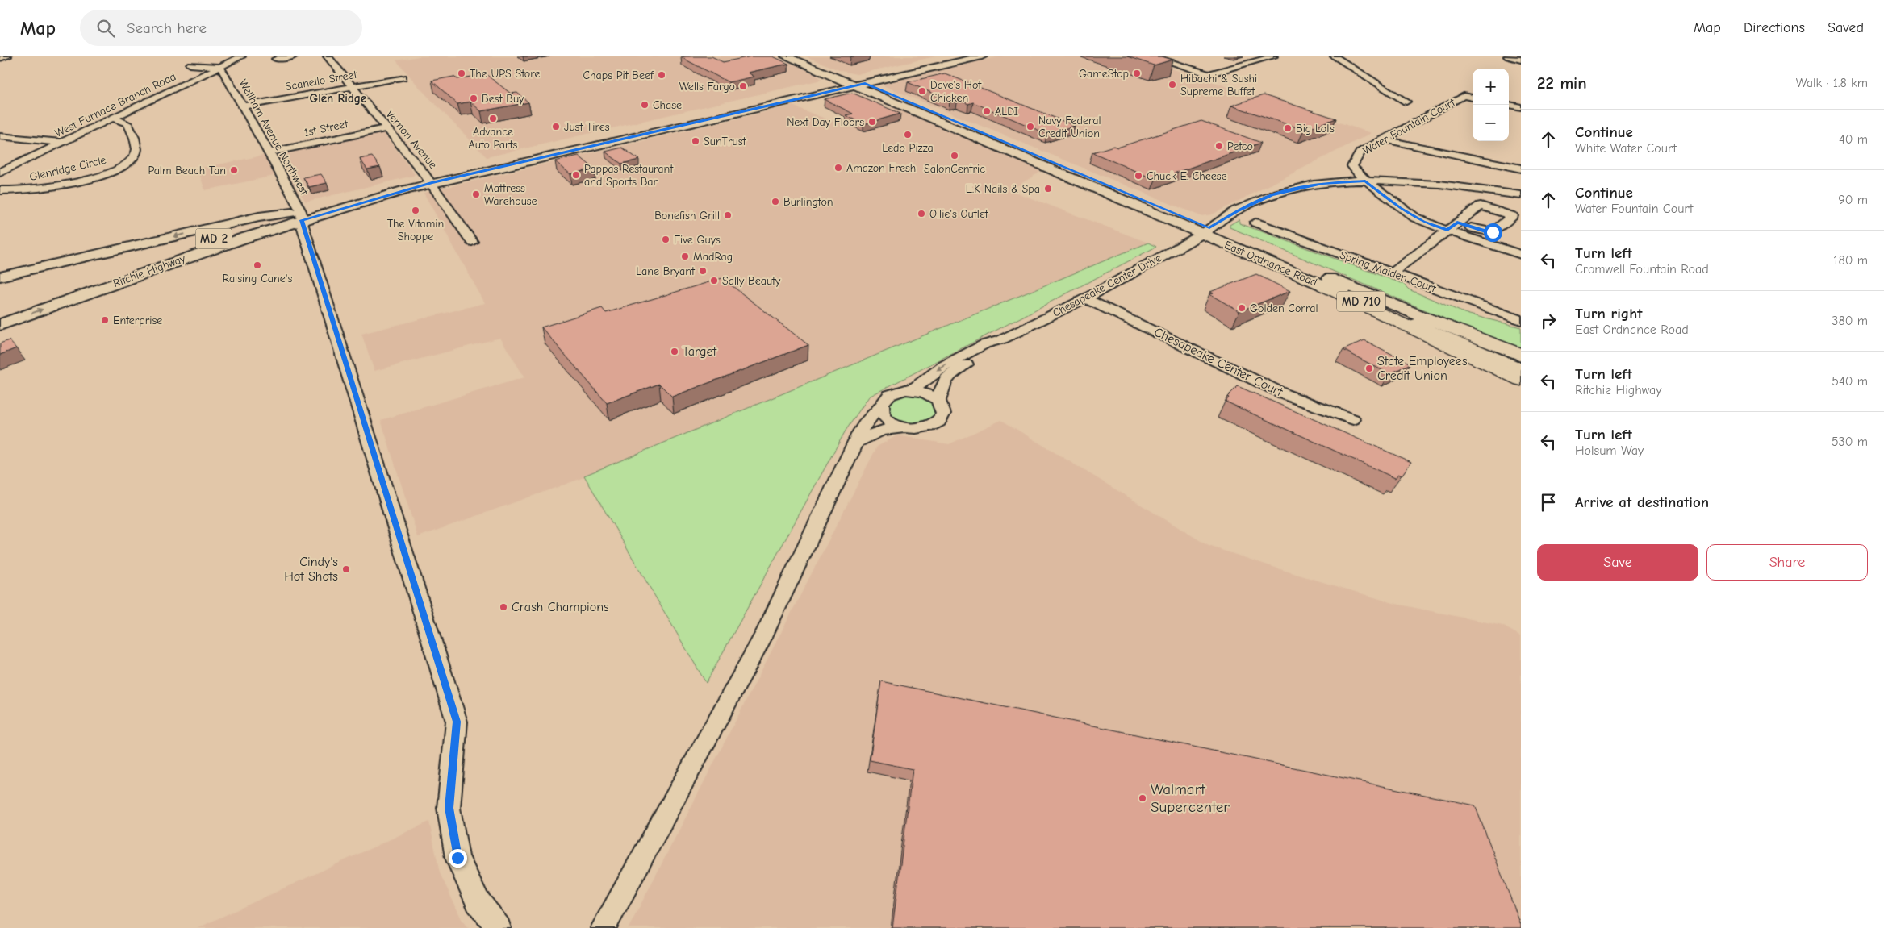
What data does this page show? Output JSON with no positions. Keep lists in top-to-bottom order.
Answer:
{
  "streets": {
    "main road": [
      "MD 2",
      "East Ordnance Road",
      "Ritchie Highway",
      "MD 710"
    ],
    "street": [
      "Scanello Street",
      "West Furnace Branch Road",
      "Water Fountain Court",
      "1st Street",
      "Wellham Avenue Northwest",
      "Vernon Avenue",
      "Glenridge Circle",
      "Spring Maiden Court",
      "Chesapeake Center Drive",
      "Chesapeake Center Court"
    ]
  },
  "crossings": [
    ["Scanello Street", "Wellham Avenue Northwest"],
    ["Scanello Street", "Vernon Avenue"],
    ["West Furnace Branch Road", "Wellham Avenue Northwest"],
    ["West Furnace Branch Road", "Glenridge Circle"],
    ["Water Fountain Court", "Chesapeake Center Drive"],
    ["1st Street", "Wellham Avenue Northwest"],
    ["1st Street", "Vernon Avenue"],
    ["Wellham Avenue Northwest", "Ritchie Highway"],
    ["Vernon Avenue", "Ritchie Highway"],
    ["East Ordnance Road", "Ritchie Highway"],
    ["East Ordnance Road", "Chesapeake Center Drive"],
    ["Chesapeake Center Drive", "Chesapeake Center Court"]
  ],
  "districts": ["Glen Ridge"],
  "places": [
    "The UPS Store",
    "GameStop",
    "Chaps Pit Beef",
    "Hibachi & Sushi Supreme Buffet",
    "Wells Fargo",
    "Dave's Hot Chicken",
    "Best Buy",
    "Chase",
    "ALDI",
    "Advance Auto Parts",
    "Next Day Floors",
    "Just Tires",
    "Navy Federal Credit Union",
    "Big Lots",
    "Ledo Pizza",
    "SunTrust",
    "Petco",
    "SalonCentric",
    "Amazon Fresh",
    "Palm Beach Tan",
    "Pappas Restaurant and Sports Bar",
    "Chuck E. Cheese",
    "E.K Nails & Spa",
    "Mattress Warehouse",
    "Burlington",
    "The Vitamin Shoppe",
    "Ollie's Outlet",
    "Bonefish Grill",
    "Five Guys",
    "MadRag",
    "Raising Cane's",
    "Lane Bryant",
    "Sally Beauty",
    "Golden Corral",
    "Enterprise",
    "Target",
    "State Employees Credit Union",
    "Cindy's Hot Shots",
    "Crash Champions",
    "Walmart Supercenter"
  ],
  "page": {
    "header": "Map",
    "search": "Search here",
    "nav": ["Map", "Directions", "Saved"],
    "heading": ["22 min", "Walk · 1.8 km"],
    "map_buttons": ["+", "−"],
    "list": [
      ["Continue", "White Water Court", "40 m"],
      ["Continue", "Water Fountain Court", "90 m"],
      ["Turn left", "Cromwell Fountain Road", "180 m"],
      ["Turn right", "East Ordnance Road", "380 m"],
      ["Turn left", "Ritchie Highway", "540 m"],
      ["Turn left", "Holsum Way", "530 m"],
      "Arrive at destination"
    ],
    "buttons": ["Save", "Share"]
  }
}
